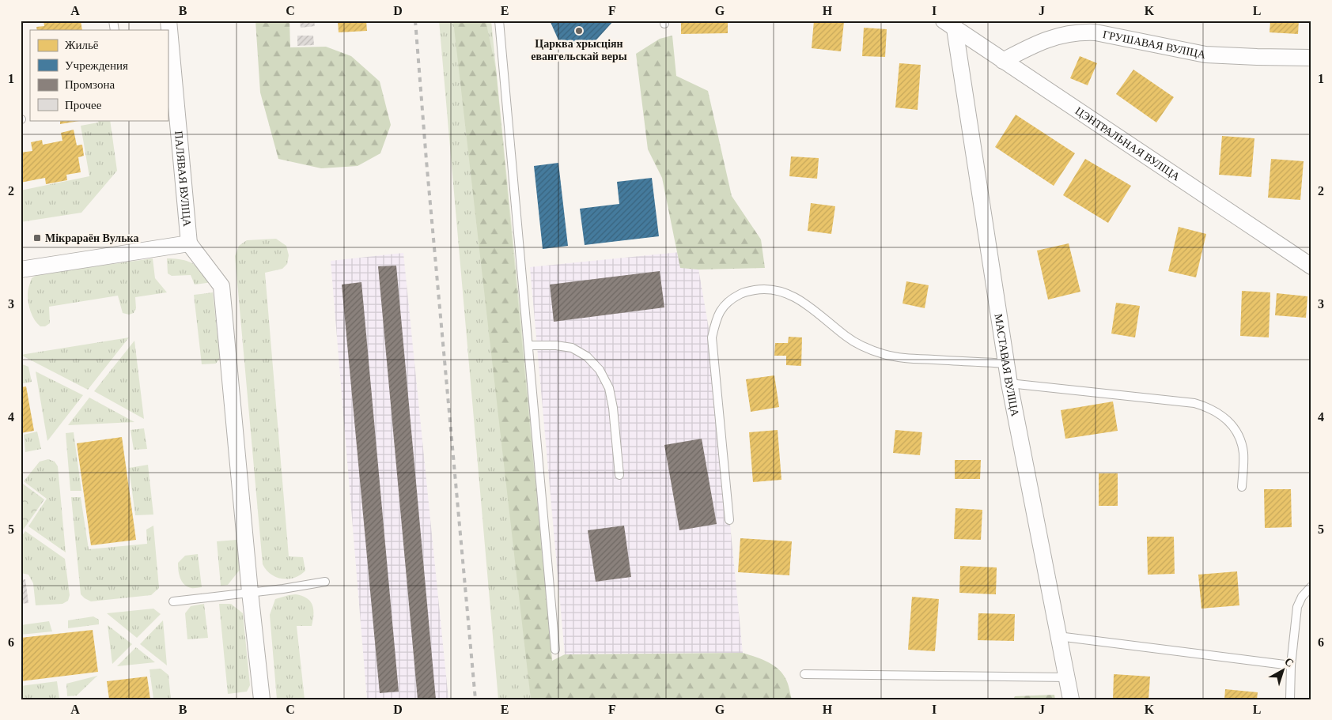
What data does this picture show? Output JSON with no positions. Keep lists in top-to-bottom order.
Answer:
{
  "streets": {
    "street": [
      "ГРУШАВАЯ ВУЛІЦА",
      "ЦЭНТРАЛЬНАЯ ВУЛІЦА",
      "ПАЛЯВАЯ ВУЛІЦА",
      "МАСТАВАЯ ВУЛІЦА"
    ]
  },
  "crossings": [
    ["ГРУШАВАЯ ВУЛІЦА", "ЦЭНТРАЛЬНАЯ ВУЛІЦА"],
    ["ЦЭНТРАЛЬНАЯ ВУЛІЦА", "МАСТАВАЯ ВУЛІЦА"]
  ],
  "places": {
    "other": ["Царква хрысціян евангельскай веры"],
    "transit": ["Мікрараён Вулька"]
  },
  "legend": [
    "Жильё",
    "Учреждения",
    "Промзона",
    "Прочее"
  ],
  "north": "top right",
  "grid": {
    "columns": [
      "A",
      "B",
      "C",
      "D",
      "E",
      "F",
      "G",
      "H",
      "I",
      "J",
      "K",
      "L"
    ],
    "rows": [
      "1",
      "2",
      "3",
      "4",
      "5",
      "6"
    ]
  }
}
